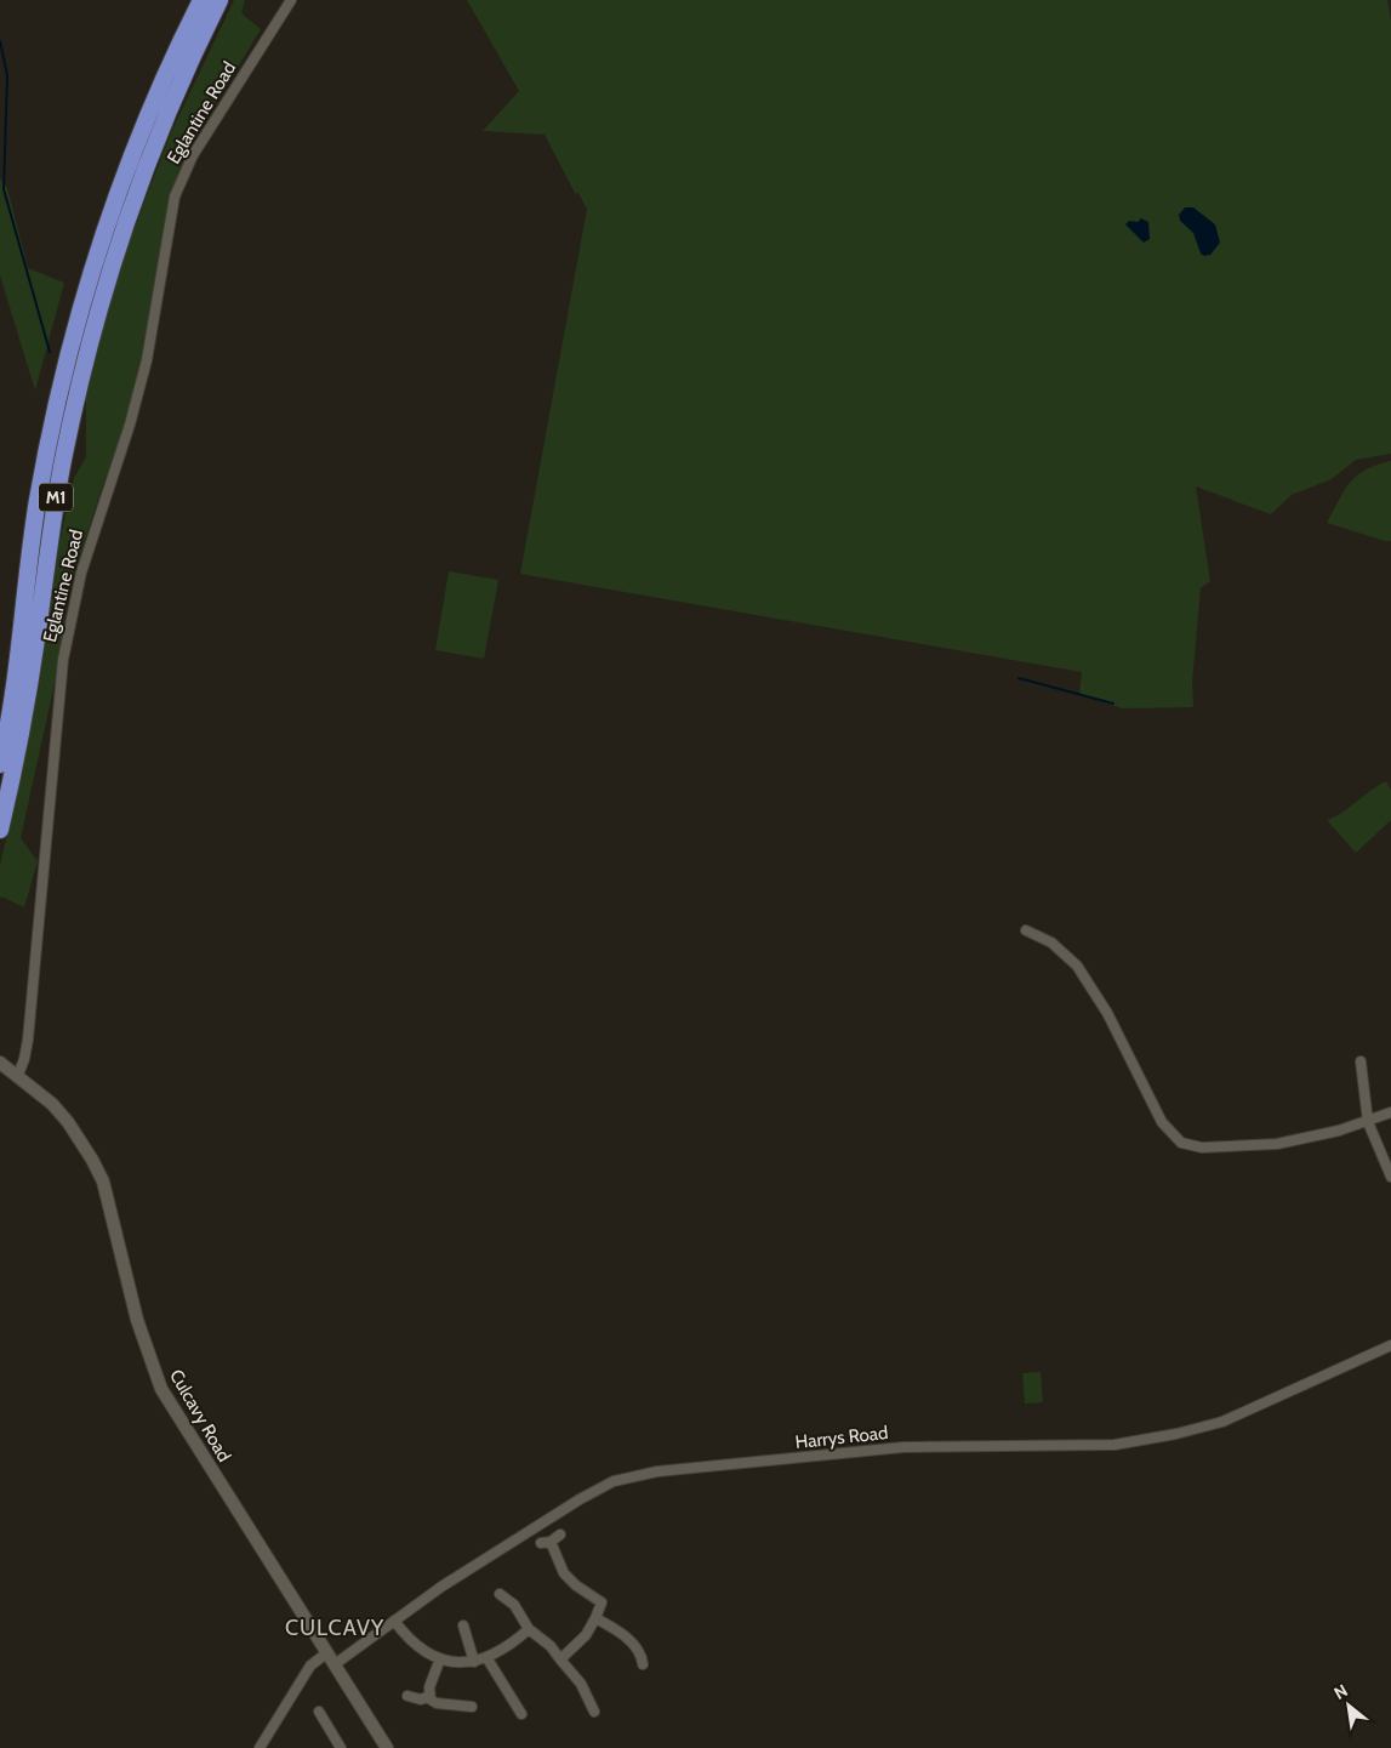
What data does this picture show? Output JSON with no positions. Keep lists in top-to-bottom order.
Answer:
{
  "streets": {
    "highway": ["M1"],
    "street": ["Eglantine Road", "Culcavy Road", "Harrys Road"]
  },
  "crossings": [
    ["Eglantine Road", "Culcavy Road"],
    ["Culcavy Road", "Harrys Road"]
  ],
  "districts": ["CULCAVY"],
  "north": "top left"
}
